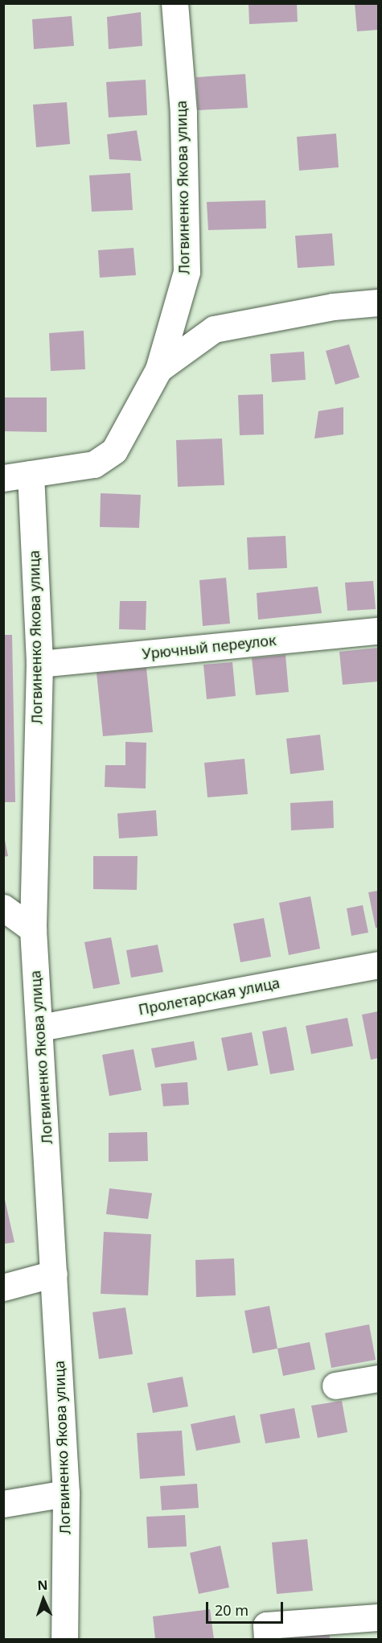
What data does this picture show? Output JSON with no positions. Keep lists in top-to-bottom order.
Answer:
{
  "streets": {
    "street": ["Логвиненко Якова улица", "Урючный переулок", "Пролетарская улица"]
  },
  "crossings": [
    ["Логвиненко Якова улица", "Урючный переулок"],
    ["Логвиненко Якова улица", "Пролетарская улица"]
  ],
  "scale_bar": "20 m",
  "north": "top"
}
